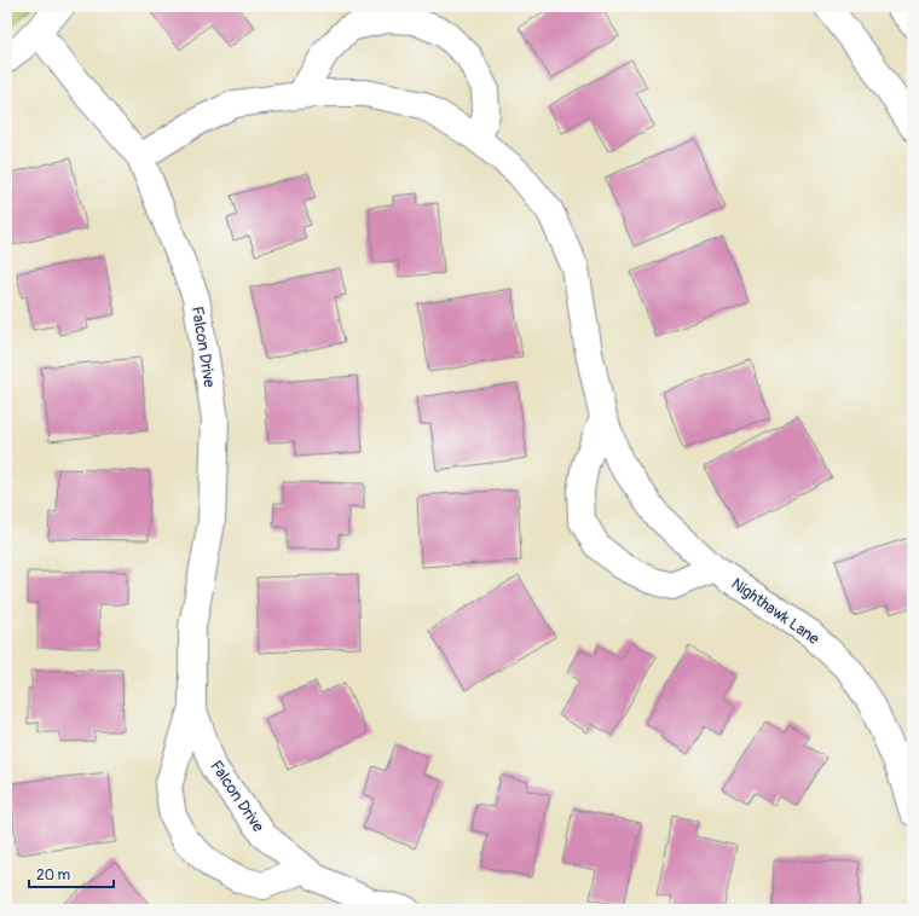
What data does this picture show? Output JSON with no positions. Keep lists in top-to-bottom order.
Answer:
{
  "streets": {
    "street": ["Falcon Drive", "Nighthawk Lane"]
  },
  "crossings": [
    ["Falcon Drive", "Nighthawk Lane"]
  ],
  "scale_bar": "20 m"
}
